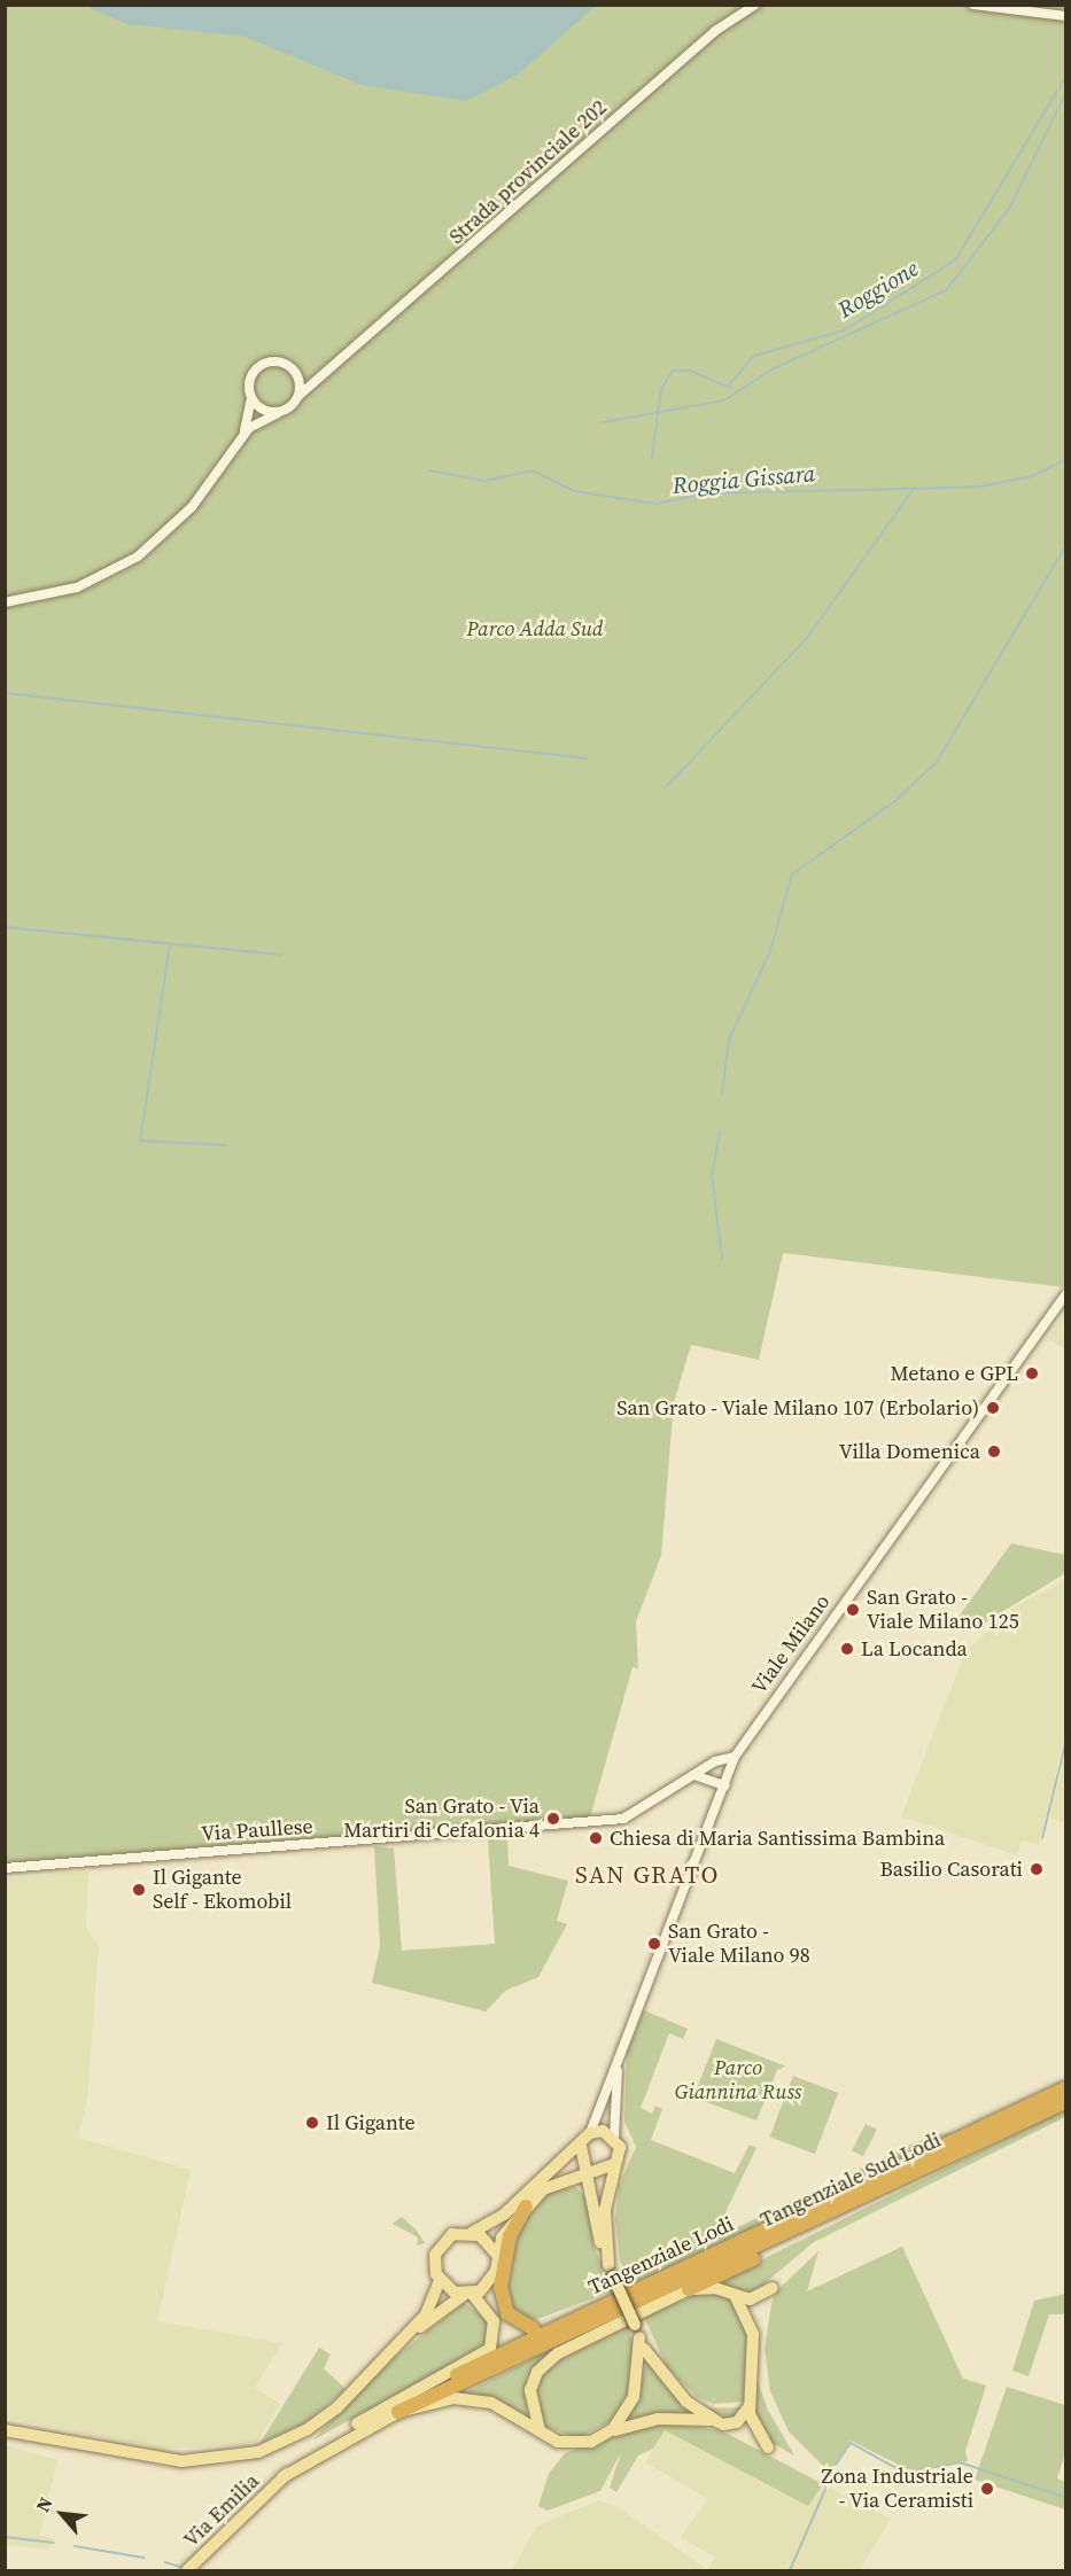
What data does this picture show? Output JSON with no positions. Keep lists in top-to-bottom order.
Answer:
{
  "streets": {
    "highway": ["Tangenziale Sud Lodi", "Tangenziale Lodi"],
    "main road": ["Via Emilia"],
    "street": ["Strada provinciale 202", "Viale Milano", "Via Paullese"]
  },
  "crossings": [
    ["Viale Milano", "Via Paullese"],
    ["Tangenziale Sud Lodi", "Tangenziale Lodi"],
    ["Tangenziale Sud Lodi", "Via Emilia"],
    ["Tangenziale Lodi", "Via Emilia"]
  ],
  "districts": ["SAN GRATO"],
  "water": ["Roggione", "Roggia Gissara"],
  "parks": ["Parco Adda Sud", "Parco Giannina Russ"],
  "places": [
    "Metano e GPL",
    "San Grato - Viale Milano 107 (Erbolario)",
    "Villa Domenica",
    "San Grato - Viale Milano 125",
    "La Locanda",
    "San Grato - Via Martiri di Cefalonia 4",
    "Chiesa di Maria Santissima Bambina",
    "Basilio Casorati",
    "Il Gigante Self - Ekomobil",
    "San Grato - Viale Milano 98",
    "Il Gigante",
    "Zona Industriale - Via Ceramisti"
  ],
  "north": "top left"
}
